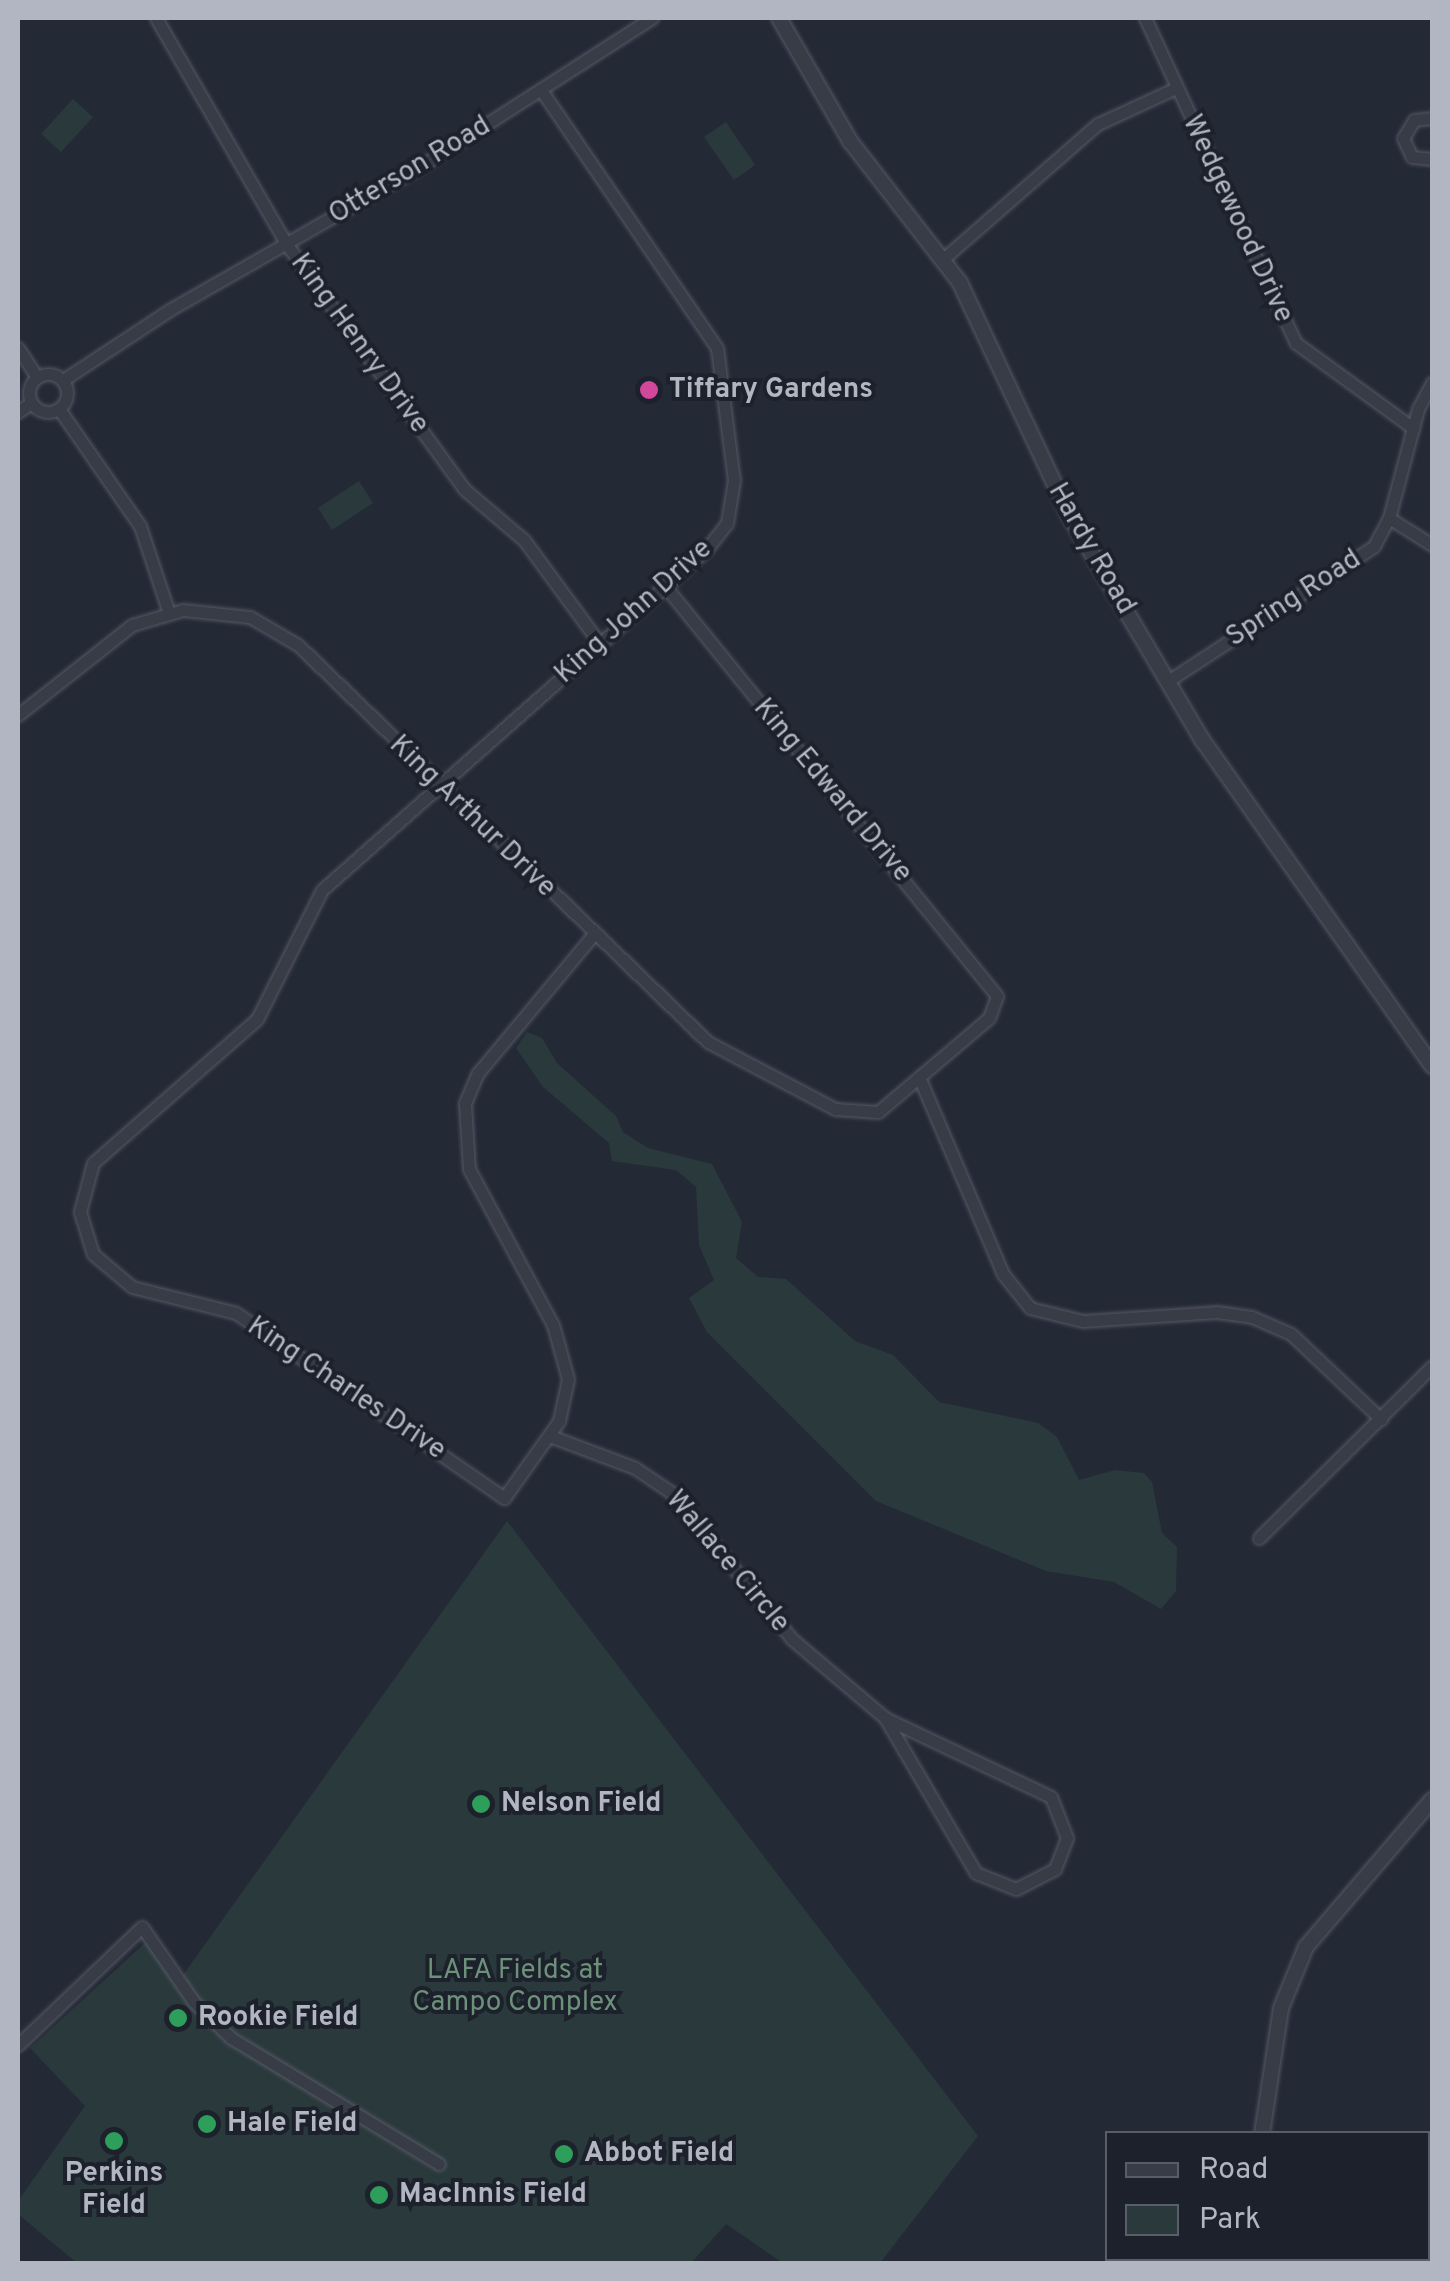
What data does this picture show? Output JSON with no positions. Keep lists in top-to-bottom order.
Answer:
{
  "streets": {
    "street": [
      "Otterson Road",
      "Wedgewood Drive",
      "King Henry Drive",
      "Hardy Road",
      "Spring Road",
      "King John Drive",
      "King Edward Drive",
      "King Arthur Drive",
      "King Charles Drive",
      "Wallace Circle"
    ]
  },
  "crossings": [
    ["Otterson Road", "King Henry Drive"],
    ["Otterson Road", "King John Drive"],
    ["Wedgewood Drive", "Spring Road"],
    ["King Henry Drive", "King John Drive"],
    ["Hardy Road", "Spring Road"],
    ["King John Drive", "King Edward Drive"],
    ["King John Drive", "King Arthur Drive"],
    ["King John Drive", "King Charles Drive"],
    ["King Edward Drive", "King Arthur Drive"],
    ["King Arthur Drive", "King Charles Drive"],
    ["King Charles Drive", "Wallace Circle"]
  ],
  "parks": ["LAFA Fields at Campo Complex"],
  "places": [
    "Tiffary Gardens",
    "Nelson Field",
    "Rookie Field",
    "Hale Field",
    "Perkins Field",
    "Abbot Field",
    "MacInnis Field"
  ],
  "legend": ["Road", "Park"]
}
